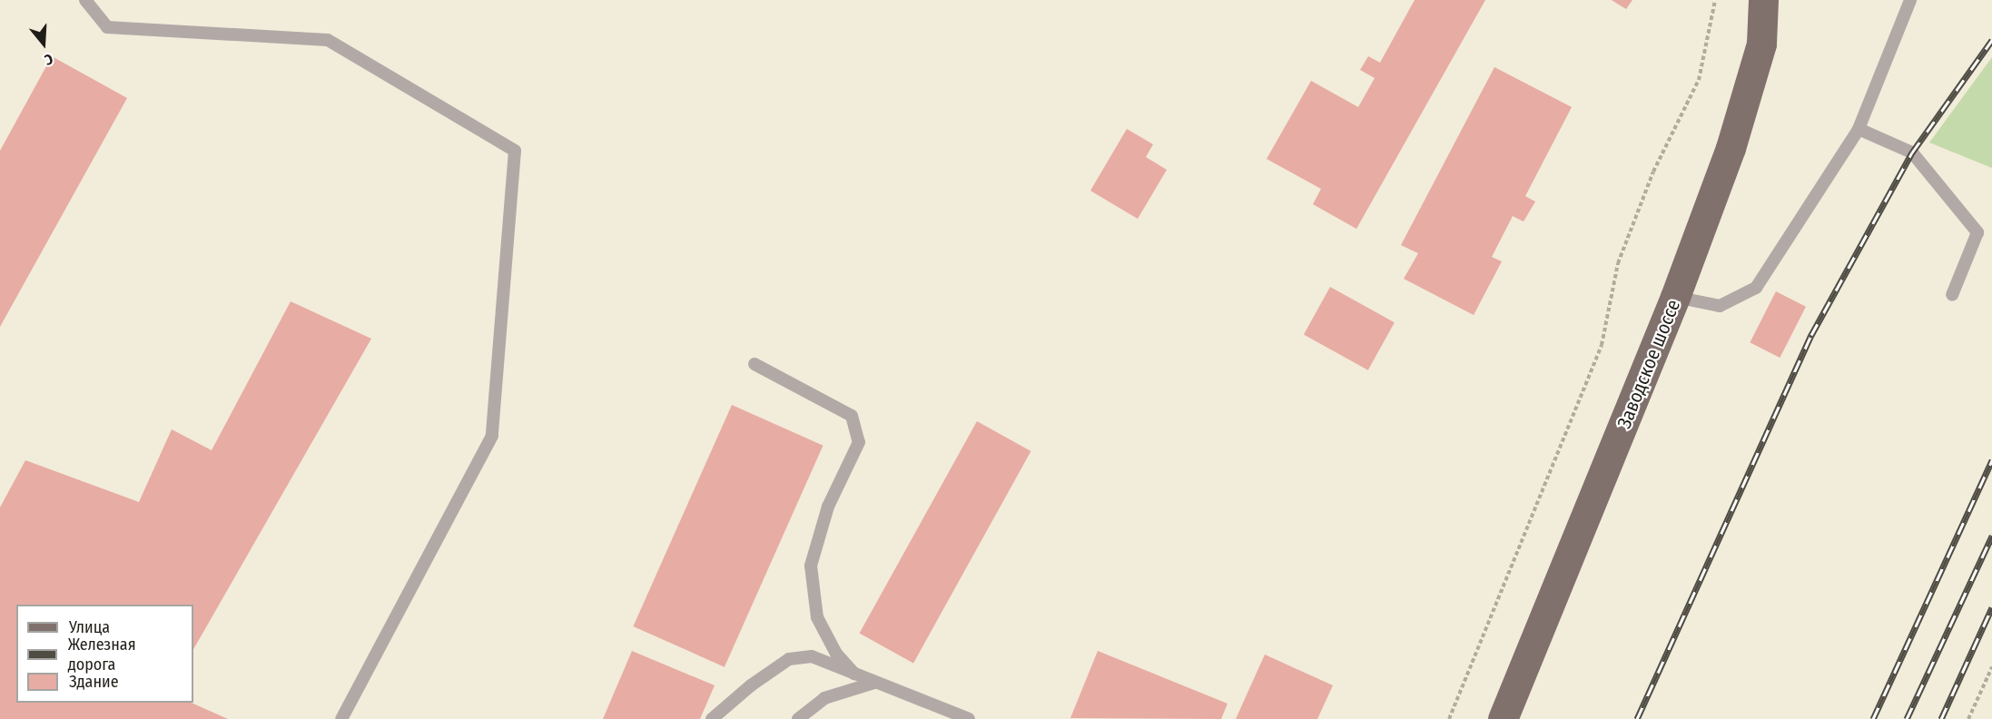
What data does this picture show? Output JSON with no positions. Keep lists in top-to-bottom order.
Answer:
{
  "streets": {
    "main road": ["Заводское шоссе"]
  },
  "legend": ["Улица", "Железная дорога", "Здание"],
  "north": "bottom"
}
